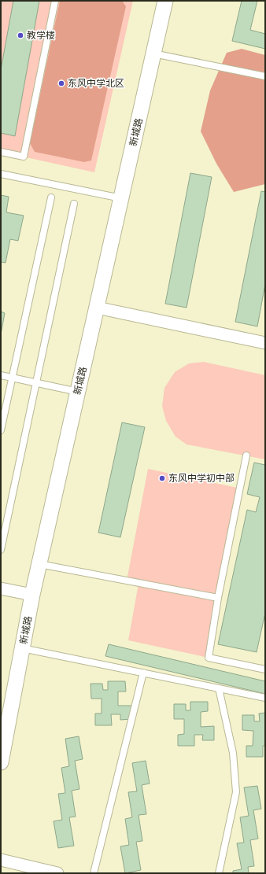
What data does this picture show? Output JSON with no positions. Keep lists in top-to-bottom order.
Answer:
{
  "streets": {
    "street": ["新城路"]
  },
  "places": ["教学楼", "东风中学北区", "东风中学初中部"]
}
